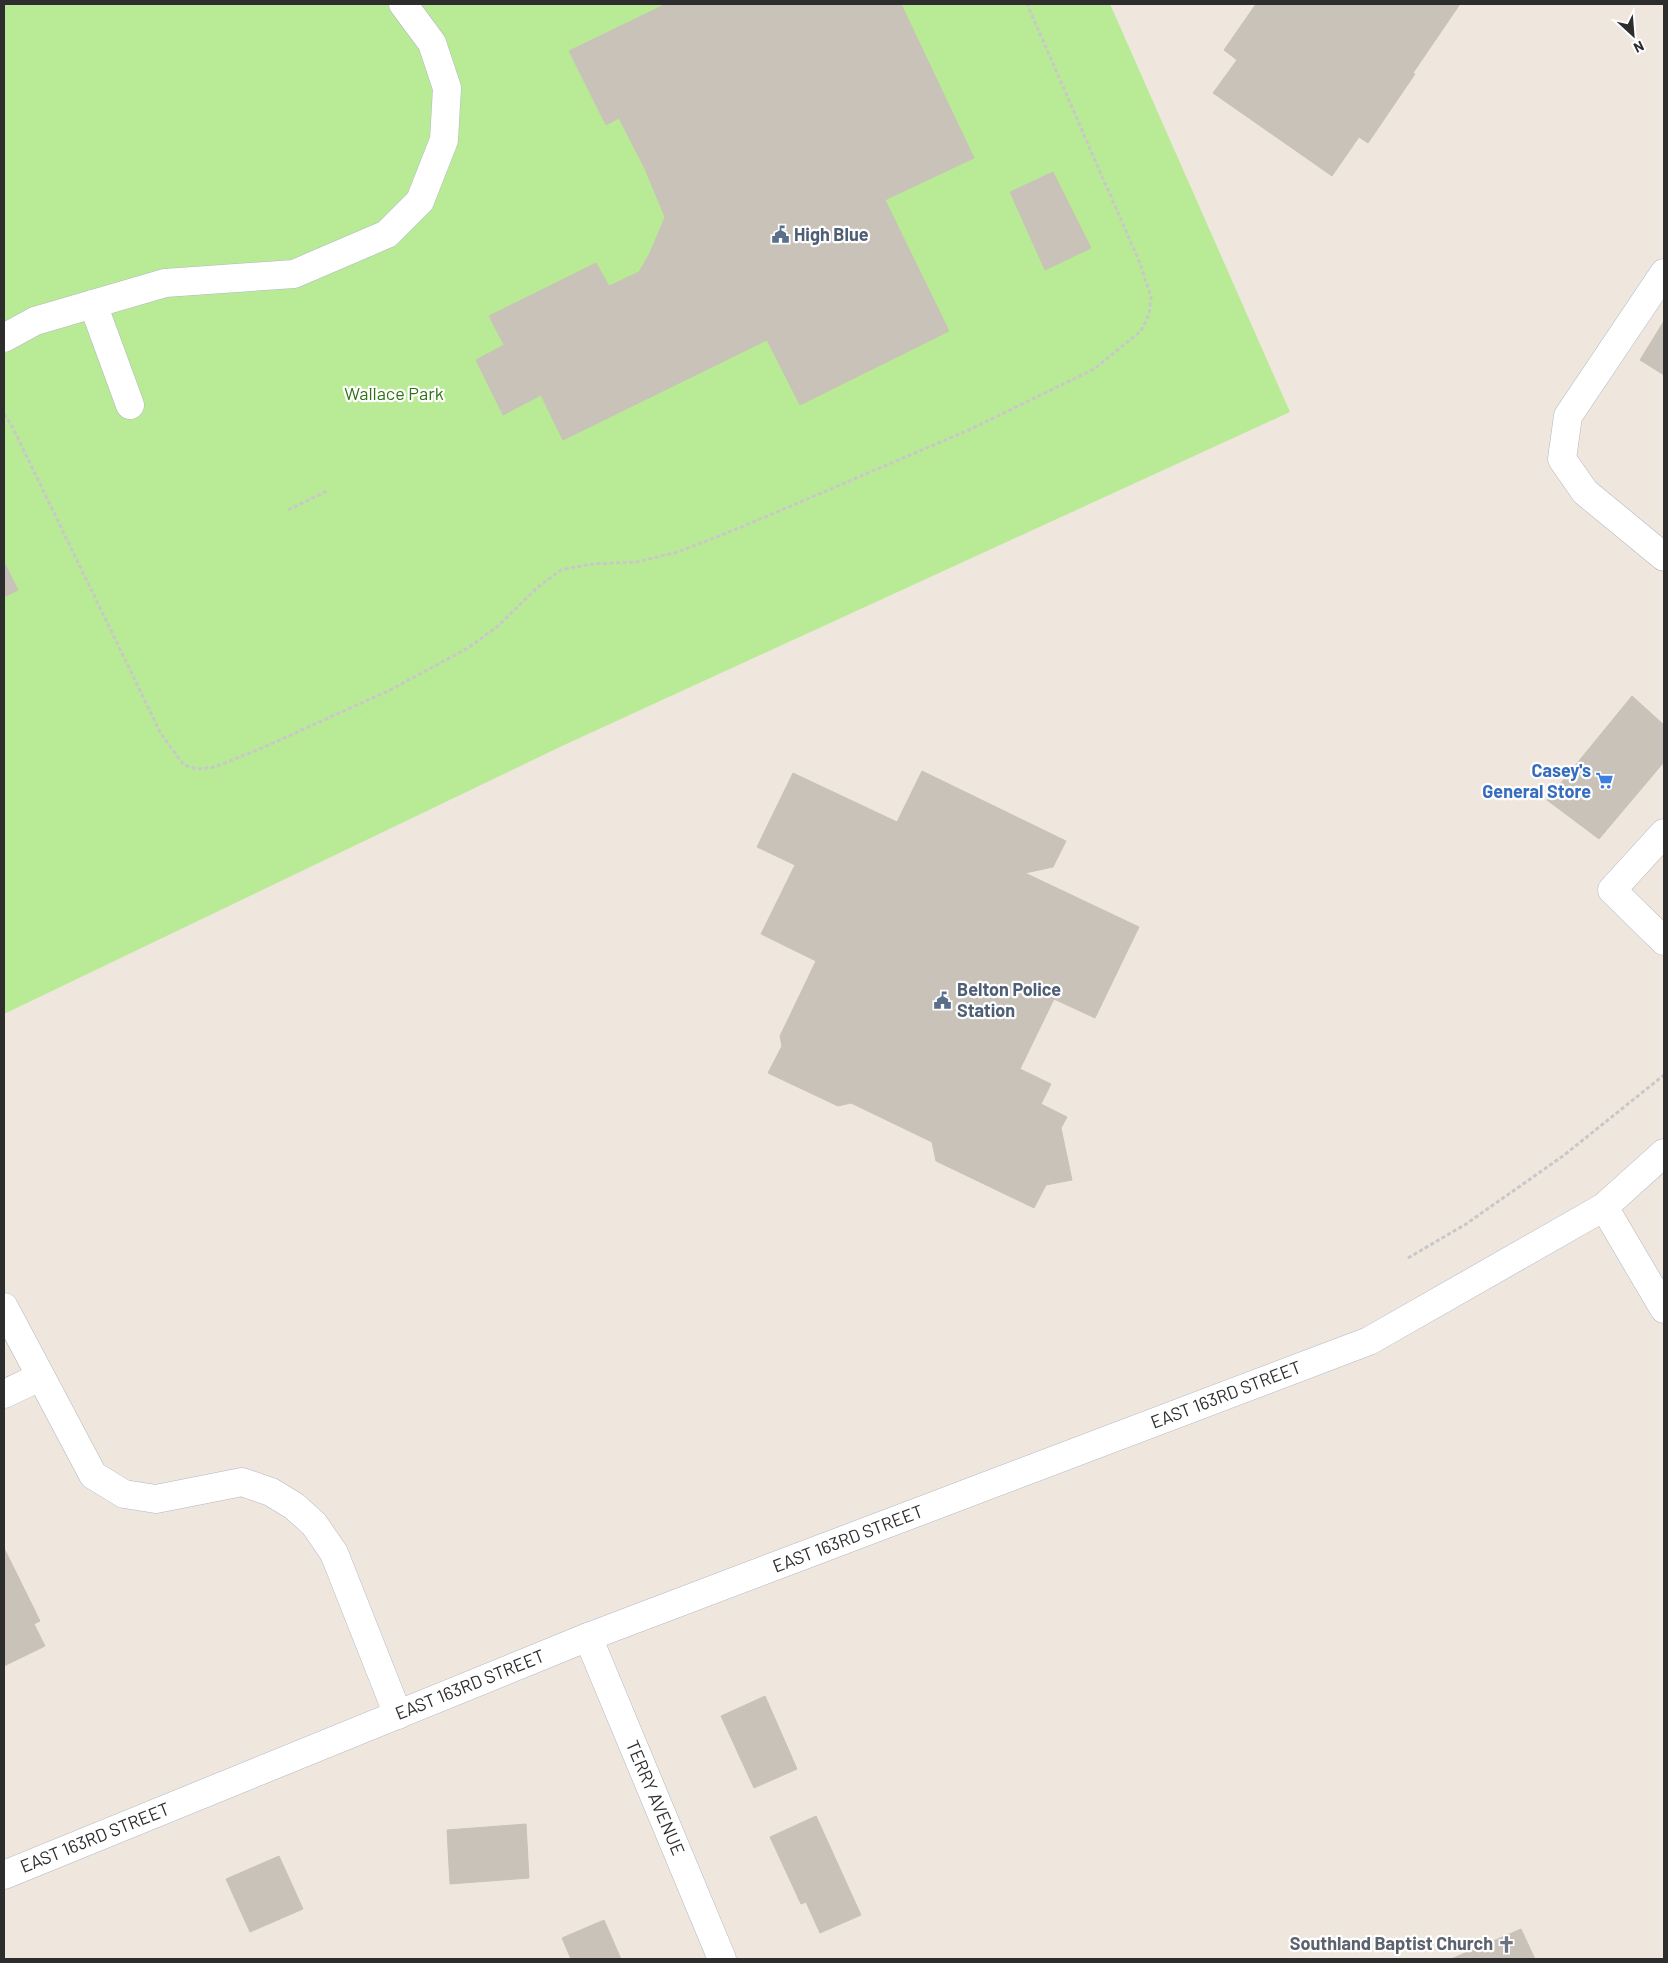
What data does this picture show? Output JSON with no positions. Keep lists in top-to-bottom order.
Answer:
{
  "streets": {
    "street": ["EAST 163RD STREET", "TERRY AVENUE"]
  },
  "crossings": [
    ["EAST 163RD STREET", "TERRY AVENUE"]
  ],
  "parks": ["Wallace Park"],
  "places": {
    "public building": ["High Blue", "Belton Police Station"],
    "supermarket": ["Casey's General Store"],
    "church": ["Southland Baptist Church"]
  },
  "north": "bottom right"
}
